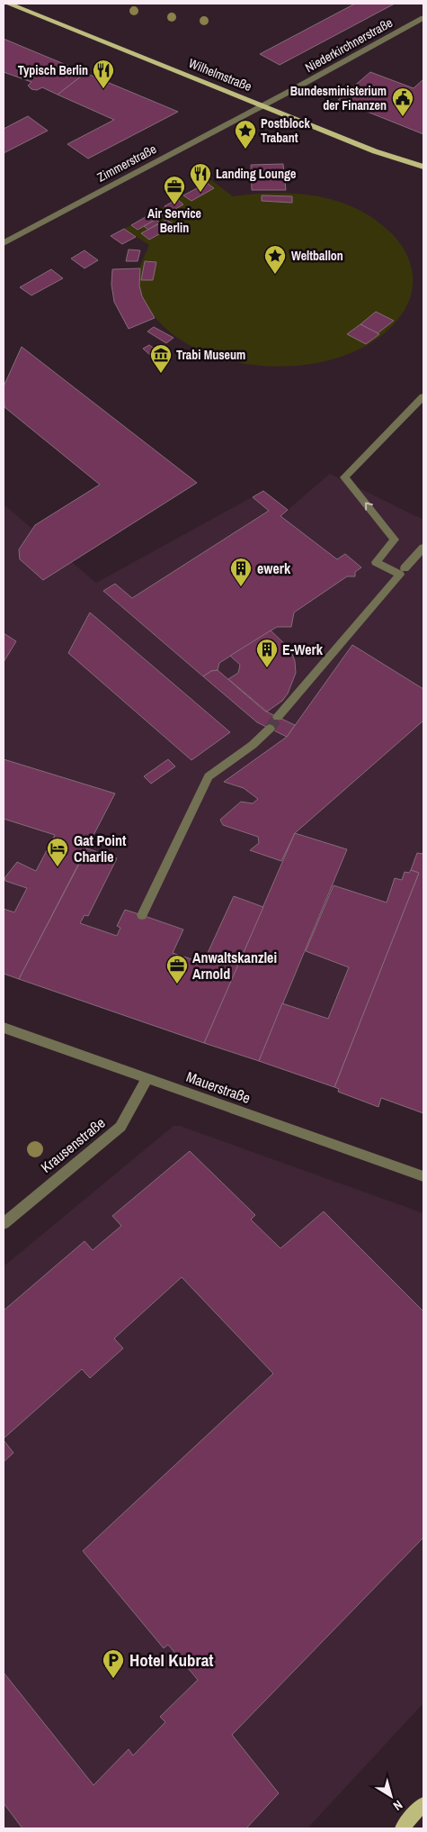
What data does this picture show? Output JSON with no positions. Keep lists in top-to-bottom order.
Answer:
{
  "streets": {
    "main road": ["Wilhelmstraße"],
    "street": [
      "Niederkirchnerstraße",
      "Zimmerstraße",
      "Mauerstraße",
      "Krausenstraße"
    ]
  },
  "crossings": [
    ["Niederkirchnerstraße", "Wilhelmstraße"],
    ["Niederkirchnerstraße", "Zimmerstraße"],
    ["Wilhelmstraße", "Zimmerstraße"],
    ["Mauerstraße", "Krausenstraße"]
  ],
  "places": {
    "restaurant": ["Typisch Berlin", "Landing Lounge"],
    "public building": ["Bundesministerium der Finanzen"],
    "place": ["Postblock Trabant", "Weltballon"],
    "office": ["Air Service Berlin", "Anwaltskanzlei Arnold"],
    "museum": ["Trabi Museum"],
    "building": ["ewerk", "E-Werk"],
    "hotel": ["Gat Point Charlie"],
    "parking": ["Hotel Kubrat"]
  },
  "north": "bottom right"
}
